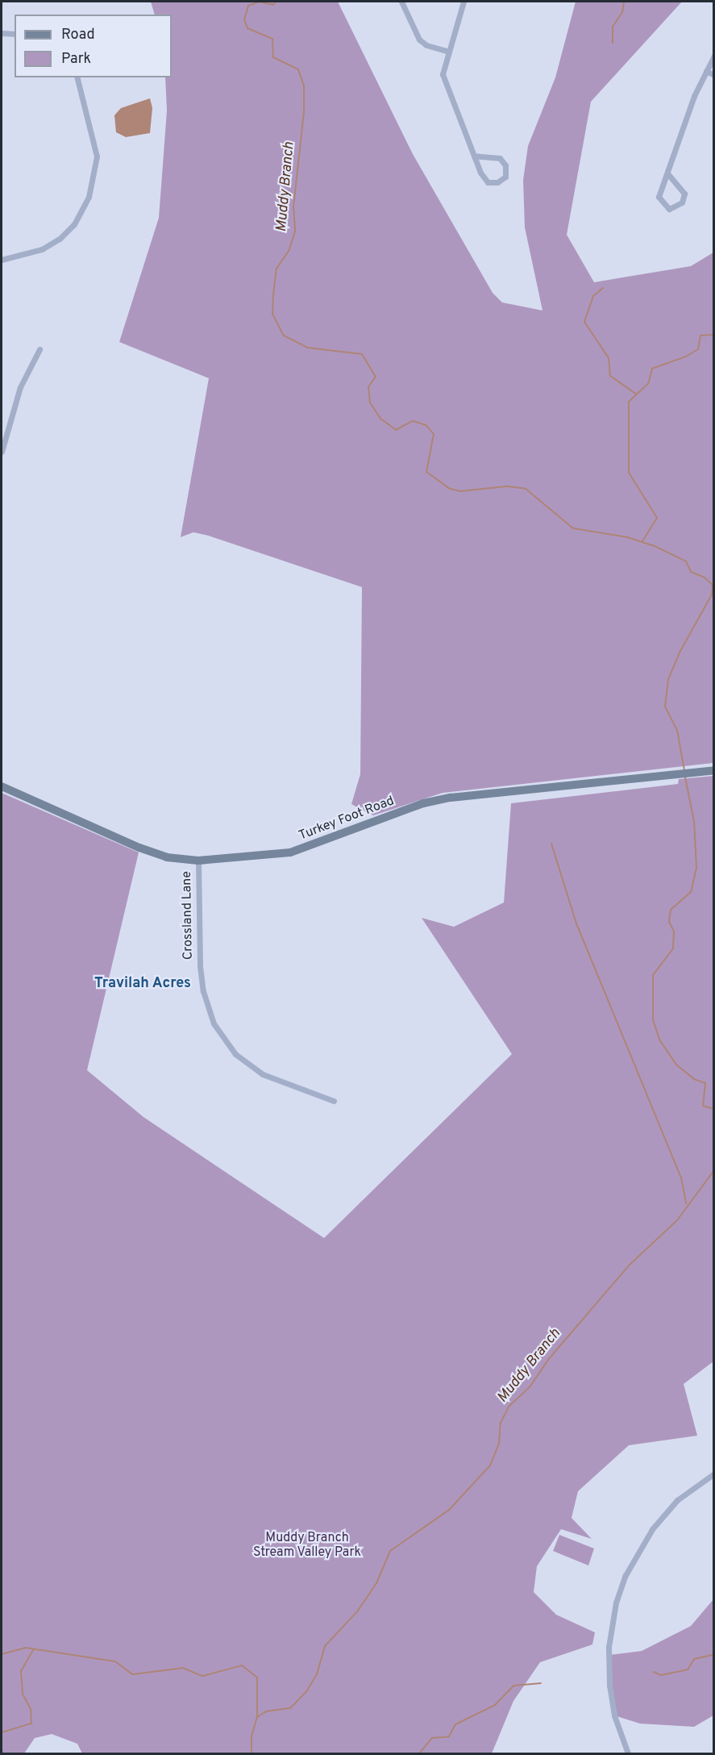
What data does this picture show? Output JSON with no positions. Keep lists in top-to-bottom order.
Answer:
{
  "streets": {
    "street": ["Turkey Foot Road", "Crossland Lane"]
  },
  "crossings": [
    ["Turkey Foot Road", "Crossland Lane"]
  ],
  "districts": ["Travilah Acres"],
  "water": ["Muddy Branch"],
  "parks": ["Muddy Branch Stream Valley Park"],
  "legend": ["Road", "Park"]
}
